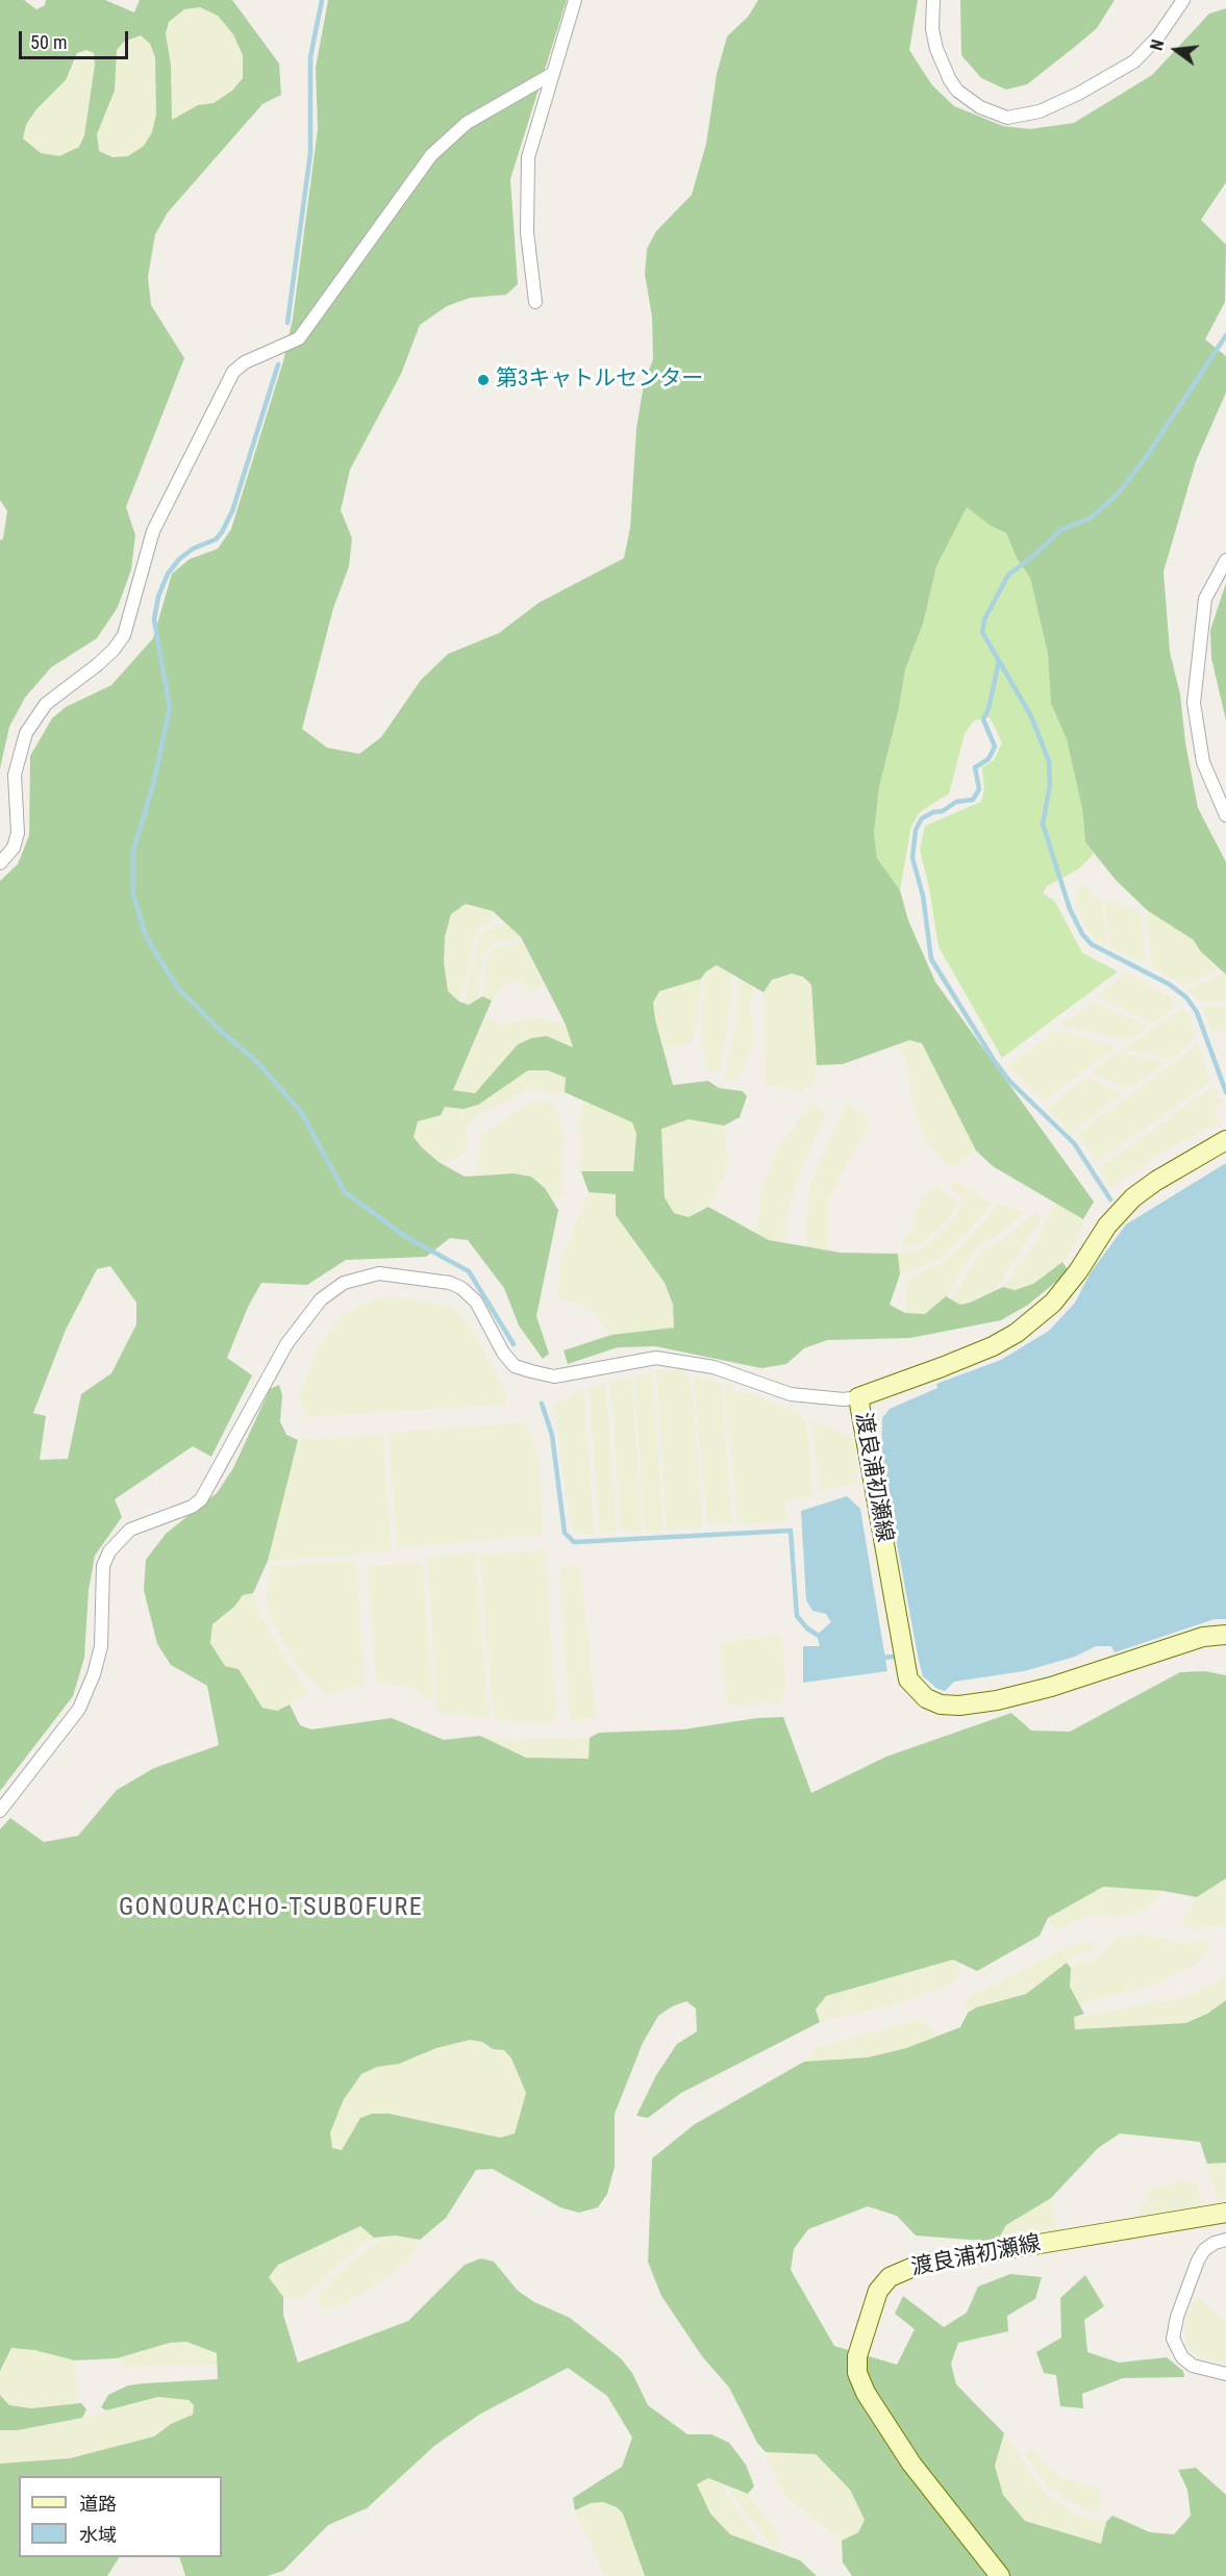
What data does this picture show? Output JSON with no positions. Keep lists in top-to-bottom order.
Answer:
{
  "streets": {
    "main road": ["渡良浦初瀬線"]
  },
  "districts": ["GONOURACHO-TSUBOFURE"],
  "places": ["第3キャトルセンター"],
  "legend": ["道路", "水域"],
  "scale_bar": "50 m",
  "north": "left"
}
